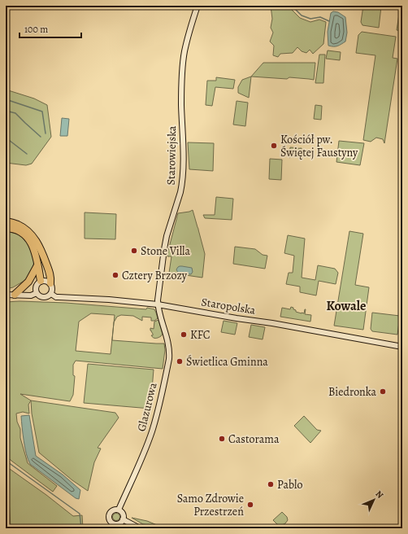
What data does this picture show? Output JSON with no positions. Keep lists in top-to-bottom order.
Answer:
{
  "streets": {
    "street": ["Starowiejska", "Staropolska", "Glazurowa"]
  },
  "crossings": [
    ["Starowiejska", "Staropolska"],
    ["Starowiejska", "Glazurowa"],
    ["Staropolska", "Glazurowa"]
  ],
  "districts": ["Kowale"],
  "places": [
    "Kościół pw. Świętej Faustyny",
    "Stone Villa",
    "Cztery Brzozy",
    "KFC",
    "Świetlica Gminna",
    "Biedronka",
    "Castorama",
    "Pablo",
    "Samo Zdrowie Przestrzeń"
  ],
  "scale_bar": "100 m",
  "north": "top right"
}
